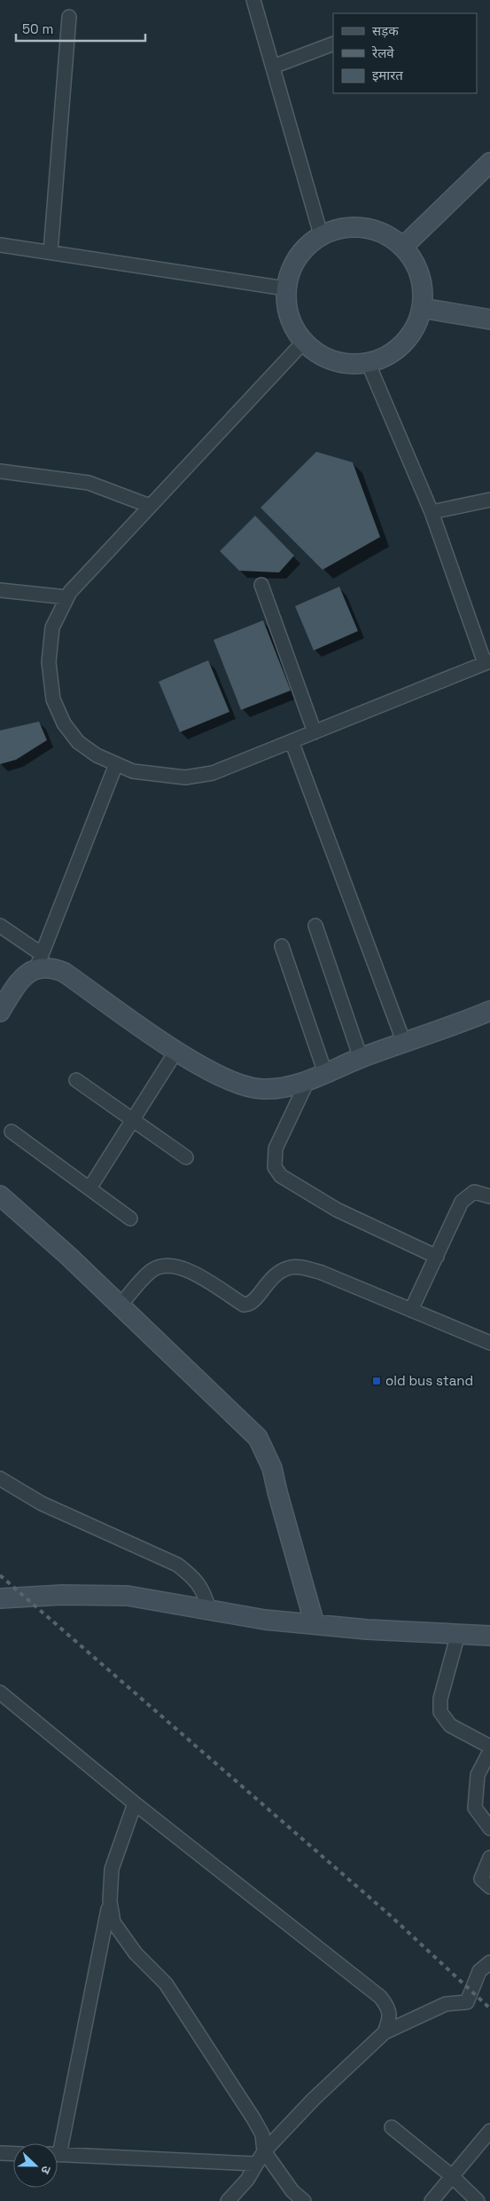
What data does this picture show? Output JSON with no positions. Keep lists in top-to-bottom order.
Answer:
{
  "places": {
    "transit": ["old bus stand"]
  },
  "legend": ["सड़क", "रेलवे", "इमारत"],
  "scale_bar": "50 m",
  "north": "right"
}
